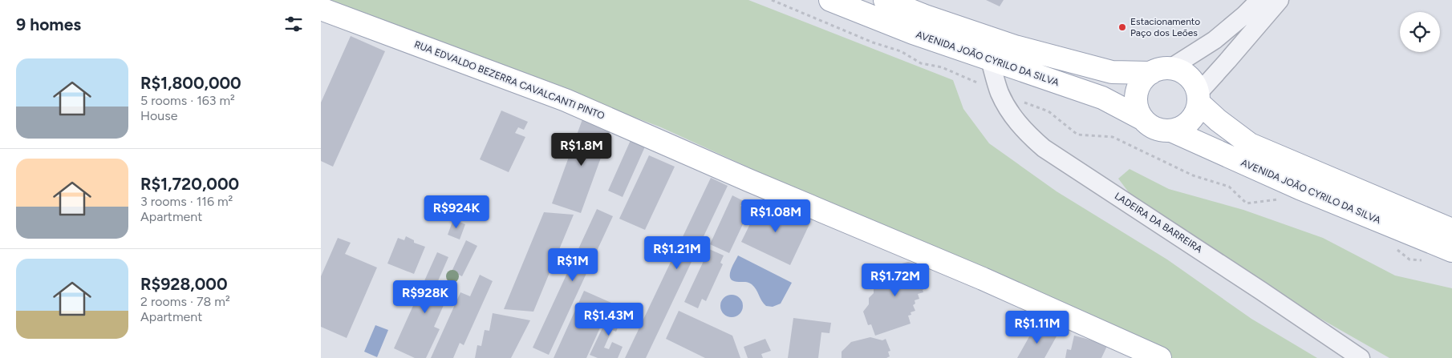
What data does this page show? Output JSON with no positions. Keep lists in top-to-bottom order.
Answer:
{
  "streets": {
    "main road": ["AVENIDA JOÃO CYRILO DA SILVA", "RUA EDVALDO BEZERRA CAVALCANTI PINTO"],
    "street": ["LADEIRA DA BARREIRA"]
  },
  "crossings": [
    ["AVENIDA JOÃO CYRILO DA SILVA", "LADEIRA DA BARREIRA"]
  ],
  "places": ["Estacionamento Paço dos Leões"],
  "page": {
    "heading": "9 homes",
    "list": [
      {
        "name": "R$1,800,000",
        "note": "5 rooms · 163 m² · House"
      },
      {
        "name": "R$1,720,000",
        "note": "3 rooms · 116 m² · Apartment"
      },
      {
        "name": "R$928,000",
        "note": "2 rooms · 78 m² · Apartment"
      }
    ],
    "price": [
      "R$1.8M",
      "R$924K",
      "R$1.08M",
      "R$1.21M",
      "R$1M",
      "R$1.72M",
      "R$928K",
      "R$1.43M",
      "R$1.11M"
    ]
  }
}
